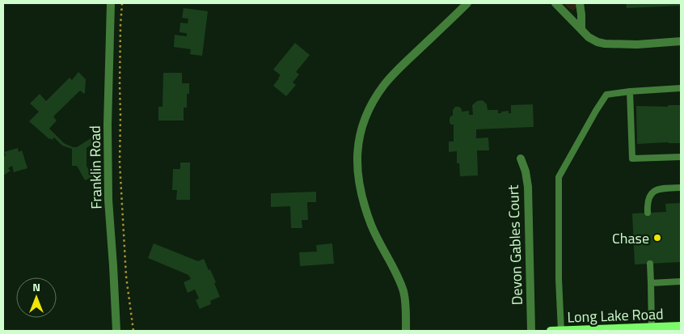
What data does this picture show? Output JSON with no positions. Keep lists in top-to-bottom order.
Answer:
{
  "streets": {
    "main road": ["Long Lake Road"],
    "street": ["Franklin Road", "Devon Gables Court"]
  },
  "places": ["Chase"],
  "north": "top"
}
